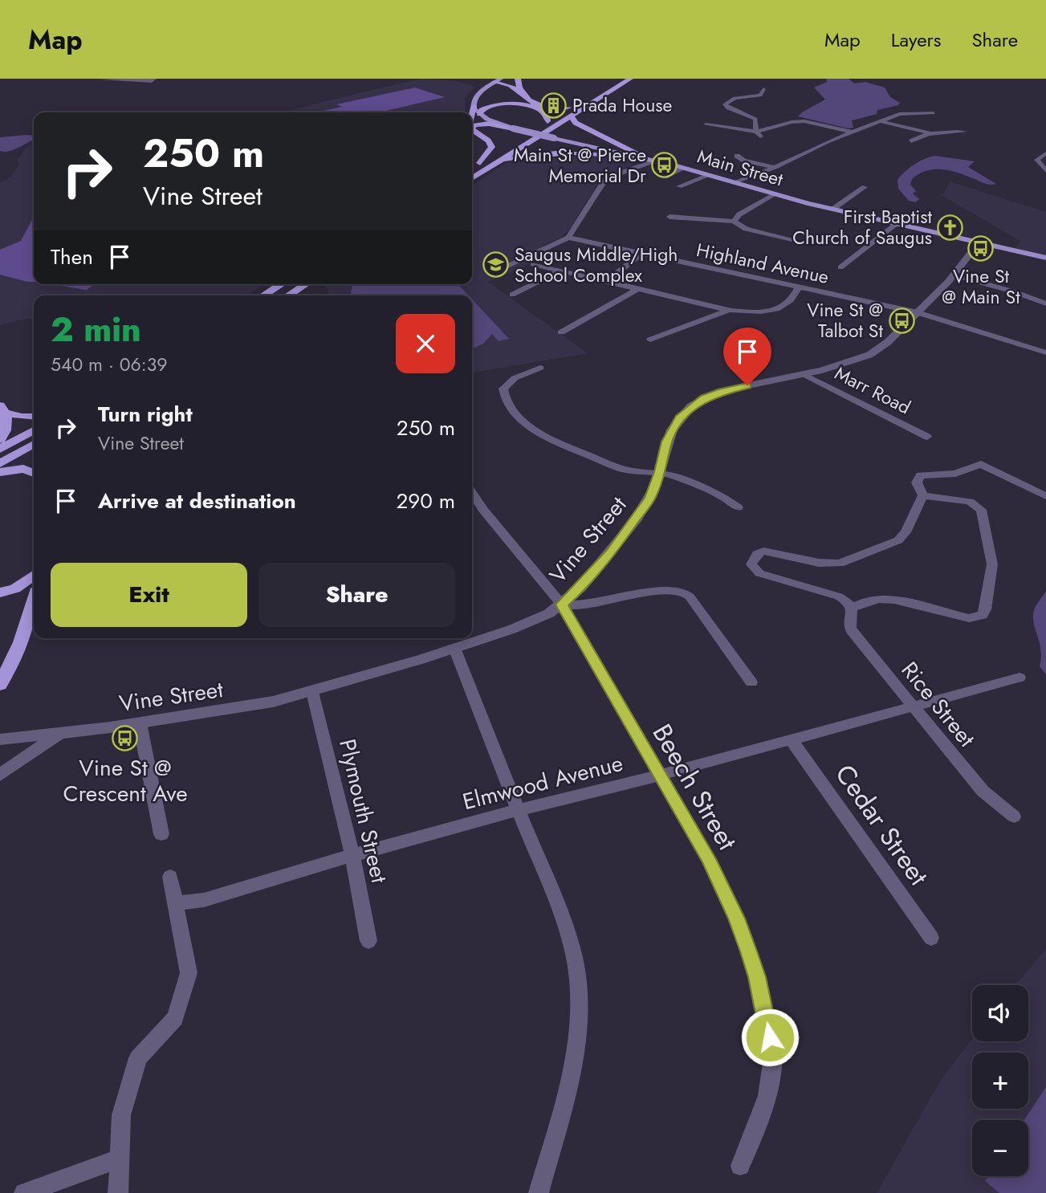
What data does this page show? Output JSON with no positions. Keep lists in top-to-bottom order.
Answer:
{
  "streets": {
    "main road": ["Main Street"],
    "street": [
      "Highland Avenue",
      "Marr Road",
      "Vine Street",
      "Rice Street",
      "Elmwood Avenue",
      "Beech Street",
      "Plymouth Street",
      "Cedar Street"
    ]
  },
  "crossings": [
    ["Main Street", "Vine Street"],
    ["Highland Avenue", "Vine Street"],
    ["Marr Road", "Vine Street"],
    ["Vine Street", "Beech Street"],
    ["Vine Street", "Plymouth Street"],
    ["Rice Street", "Elmwood Avenue"],
    ["Elmwood Avenue", "Beech Street"],
    ["Elmwood Avenue", "Plymouth Street"],
    ["Elmwood Avenue", "Cedar Street"]
  ],
  "places": {
    "building": ["Prada House"],
    "bus stop": [
      "Main St @ Pierce Memorial Dr",
      "Vine St @ Main St",
      "Vine St @ Talbot St",
      "Vine St @ Crescent Ave"
    ],
    "church": ["First Baptist Church of Saugus"],
    "school or university": ["Saugus Middle/High School Complex"]
  },
  "page": {
    "header": "Map",
    "nav": ["Map", "Layers", "Share"],
    "turn": ["250 m", "Vine Street"],
    "then": "Then",
    "heading": ["2 min", "540 m · 06:39"],
    "list": [
      {
        "name": "Turn right",
        "note": "Vine Street",
        "value": "250 m"
      },
      {
        "name": "Arrive at destination",
        "value": "290 m"
      }
    ],
    "buttons": ["Exit", "Share"],
    "map_buttons": ["+", "−"]
  }
}
